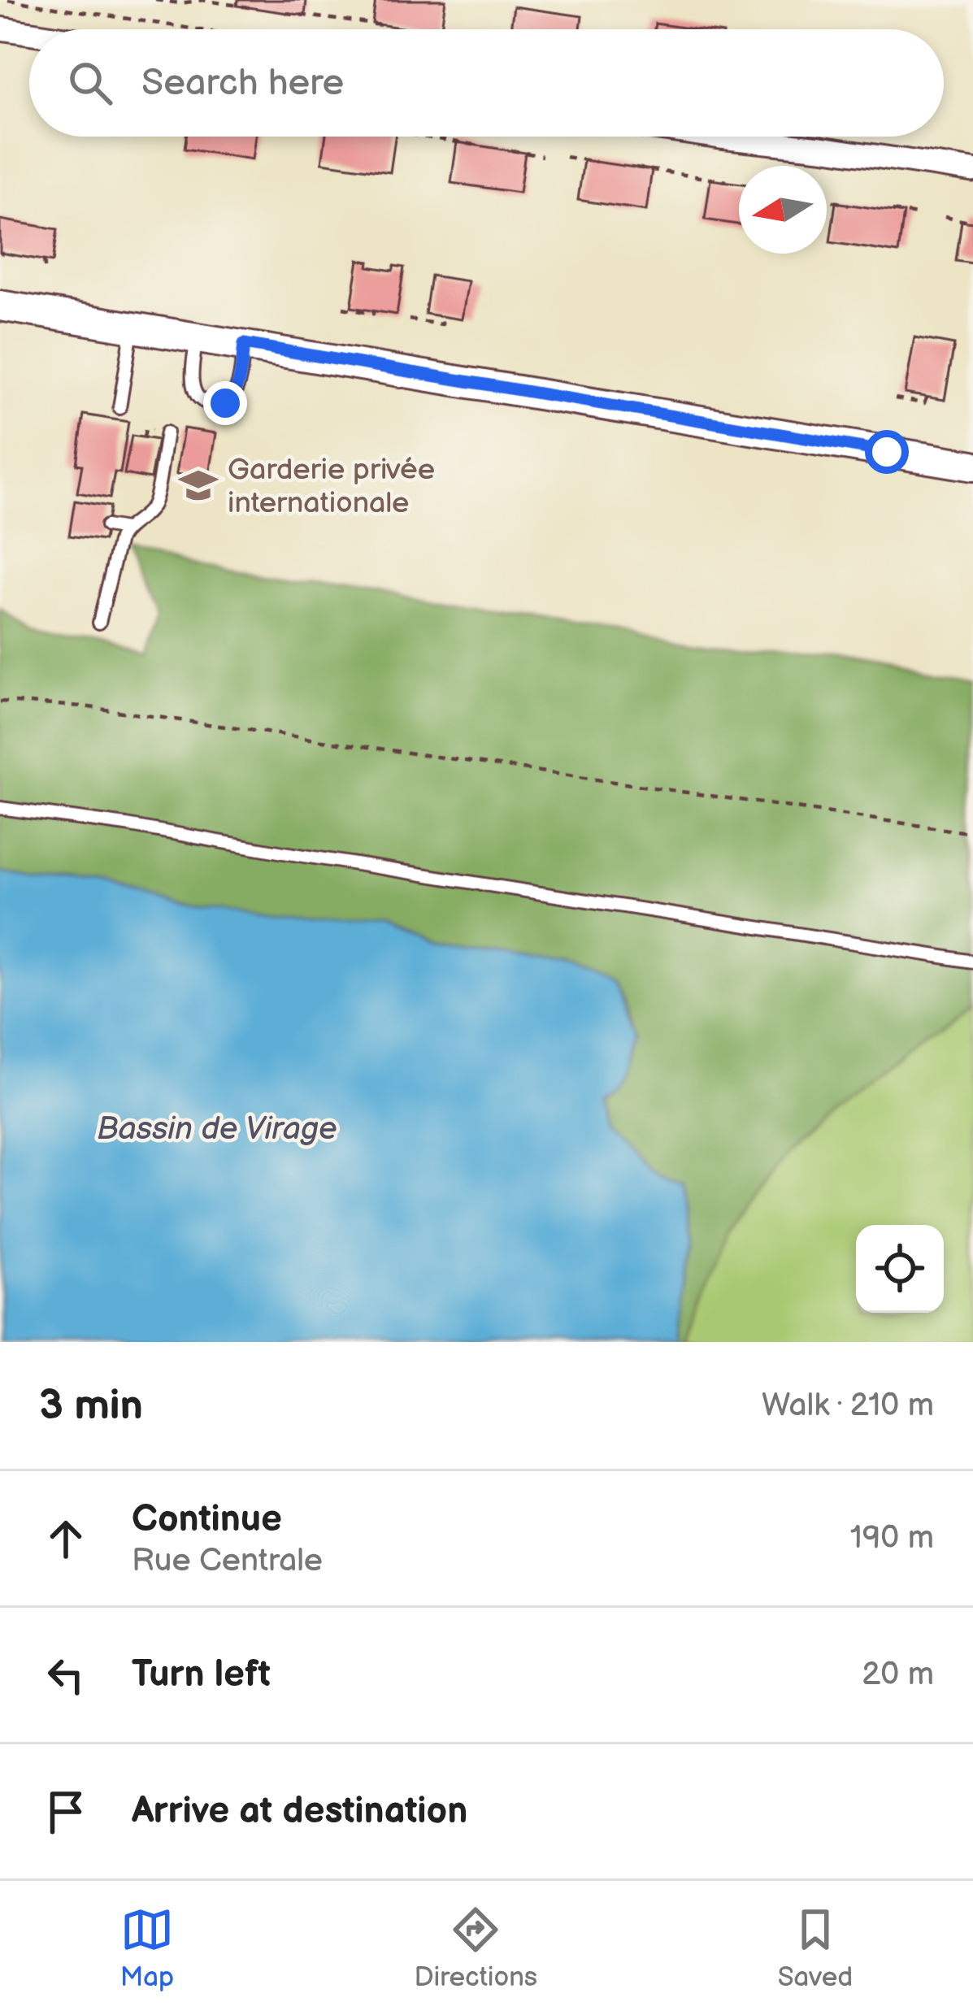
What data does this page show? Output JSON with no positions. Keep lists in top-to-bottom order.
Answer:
{
  "water": ["Bassin de Virage"],
  "places": {
    "school or university": ["Garderie privée internationale"]
  },
  "north": "left",
  "page": {
    "search": "Search here",
    "heading": ["3 min", "Walk · 210 m"],
    "list": [
      ["Continue", "Rue Centrale", "190 m"],
      ["Turn left", "20 m"],
      "Arrive at destination"
    ],
    "nav": ["Map", "Directions", "Saved"]
  }
}
